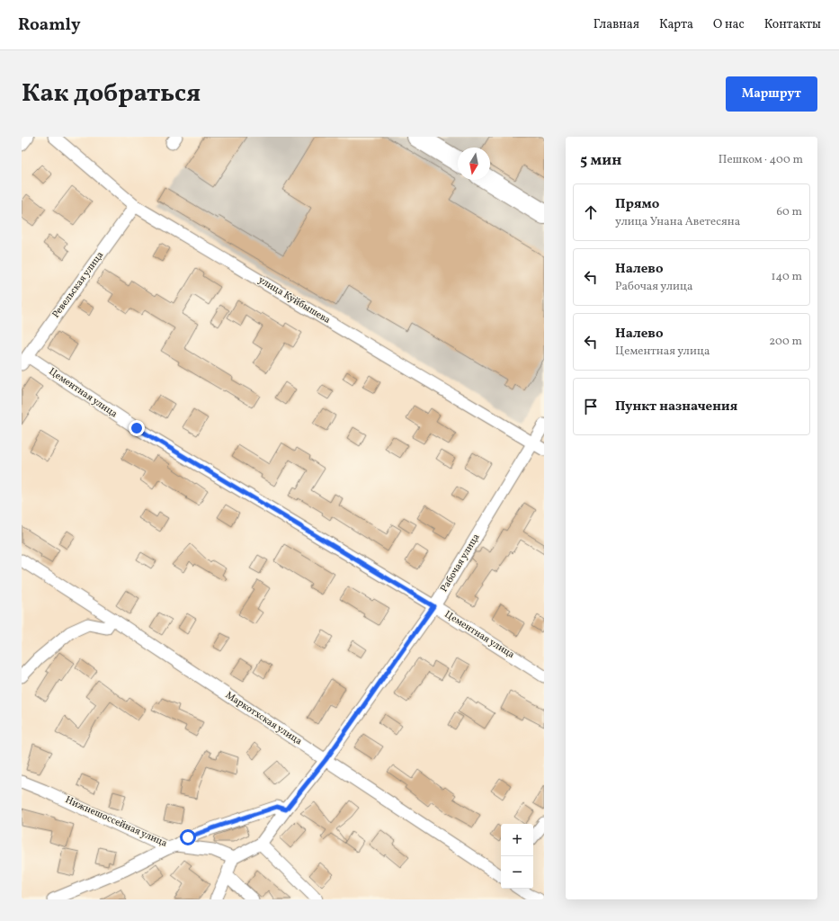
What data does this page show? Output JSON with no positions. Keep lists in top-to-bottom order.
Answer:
{
  "streets": {
    "street": [
      "Ревельская улица",
      "улица Куйбышева",
      "Цементная улица",
      "Рабочая улица",
      "Маркотхская улица",
      "Нижнешоссейная улица"
    ]
  },
  "crossings": [
    ["Ревельская улица", "улица Куйбышева"],
    ["Ревельская улица", "Цементная улица"],
    ["улица Куйбышева", "Рабочая улица"],
    ["Цементная улица", "Рабочая улица"],
    ["Рабочая улица", "Маркотхская улица"],
    ["Рабочая улица", "Нижнешоссейная улица"]
  ],
  "north": "bottom",
  "page": {
    "header": "Roamly",
    "nav": [
      "Главная",
      "Карта",
      "О нас",
      "Контакты"
    ],
    "title": "Как добраться",
    "buttons": "Маршрут",
    "heading": ["5 мин", "Пешком · 400 m"],
    "list": [
      ["Прямо", "улица Унана Аветесяна", "60 m"],
      ["Налево", "Рабочая улица", "140 m"],
      ["Налево", "Цементная улица", "200 m"],
      "Пункт назначения"
    ],
    "map_buttons": ["+", "−"]
  }
}
